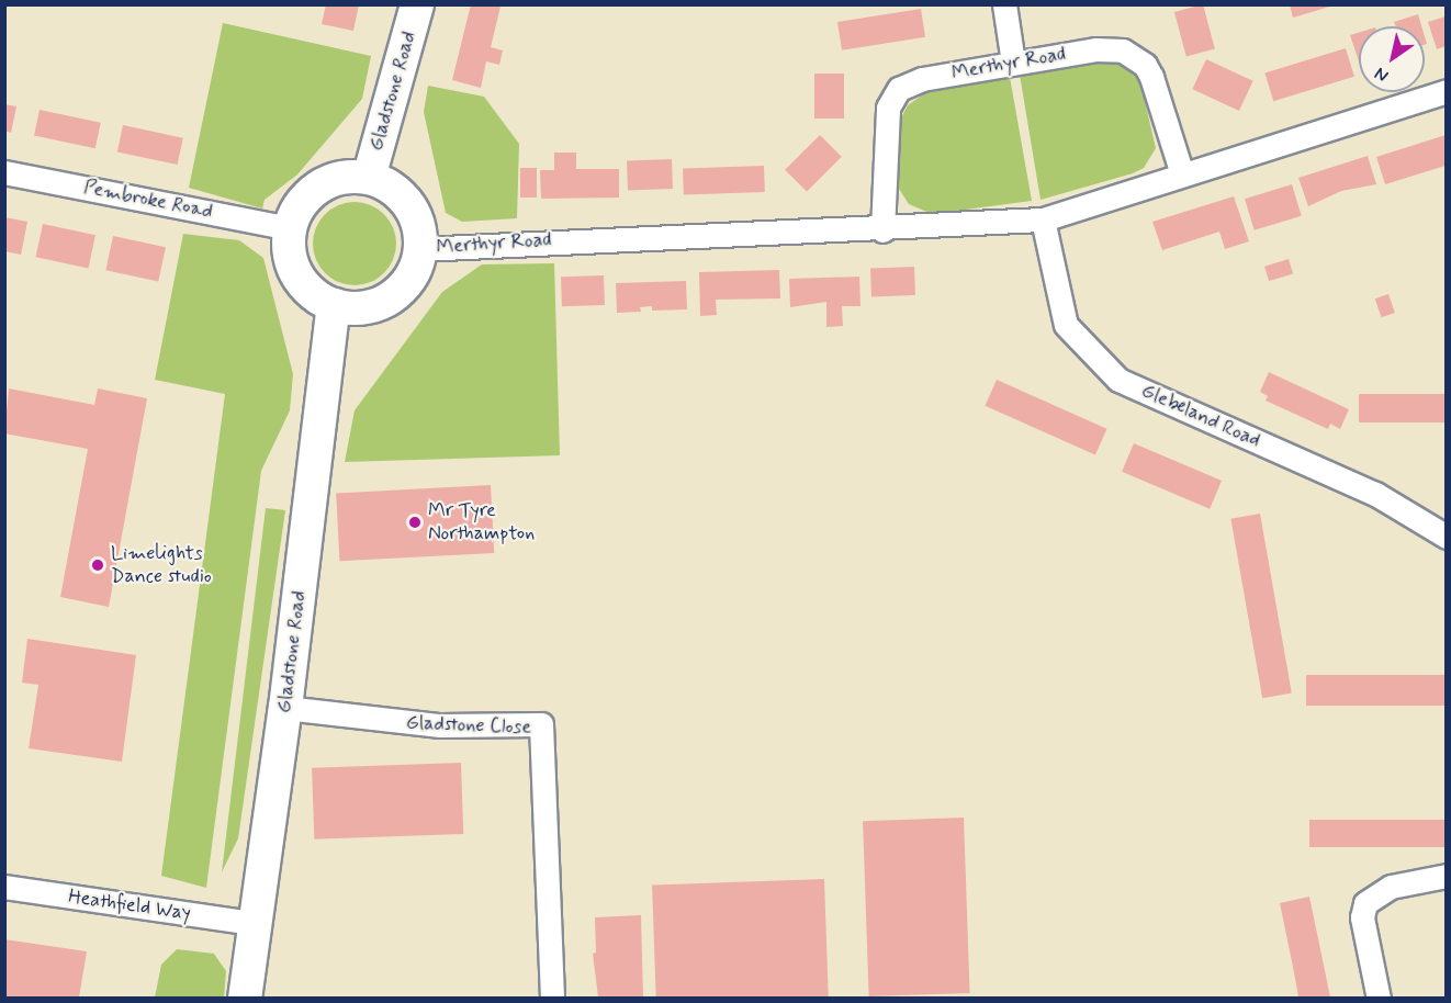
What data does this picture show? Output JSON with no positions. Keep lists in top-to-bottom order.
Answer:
{
  "streets": {
    "street": [
      "Merthyr Road",
      "Gladstone Road",
      "Pembroke Road",
      "Glebeland Road",
      "Gladstone Close",
      "Heathfield Way"
    ]
  },
  "crossings": [
    ["Merthyr Road", "Gladstone Road"],
    ["Merthyr Road", "Pembroke Road"],
    ["Merthyr Road", "Glebeland Road"],
    ["Gladstone Road", "Pembroke Road"],
    ["Gladstone Road", "Gladstone Close"],
    ["Gladstone Road", "Heathfield Way"]
  ],
  "places": ["Mr Tyre Northampton", "Limelights Dance studio"],
  "north": "bottom left"
}
